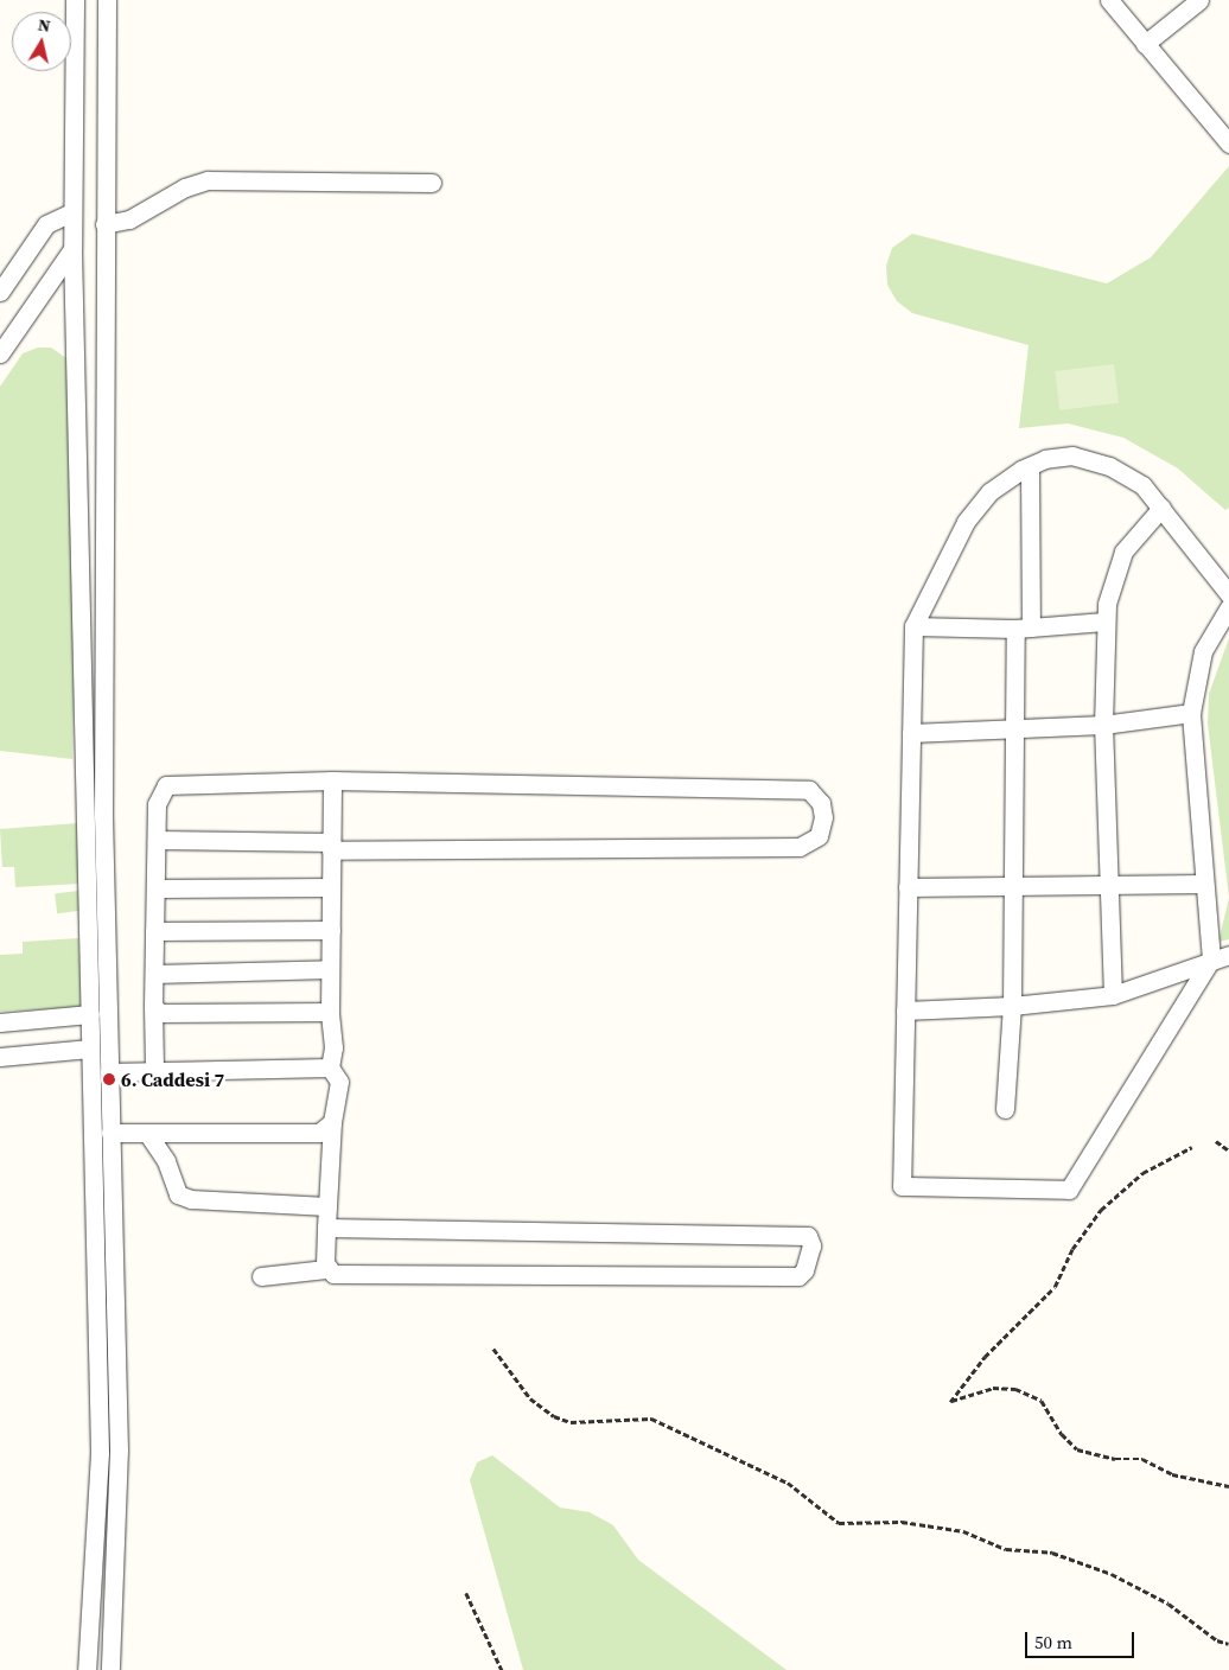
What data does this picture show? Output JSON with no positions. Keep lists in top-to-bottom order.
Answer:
{
  "places": ["6. Caddesi 7"],
  "scale_bar": "50 m",
  "north": "top"
}
